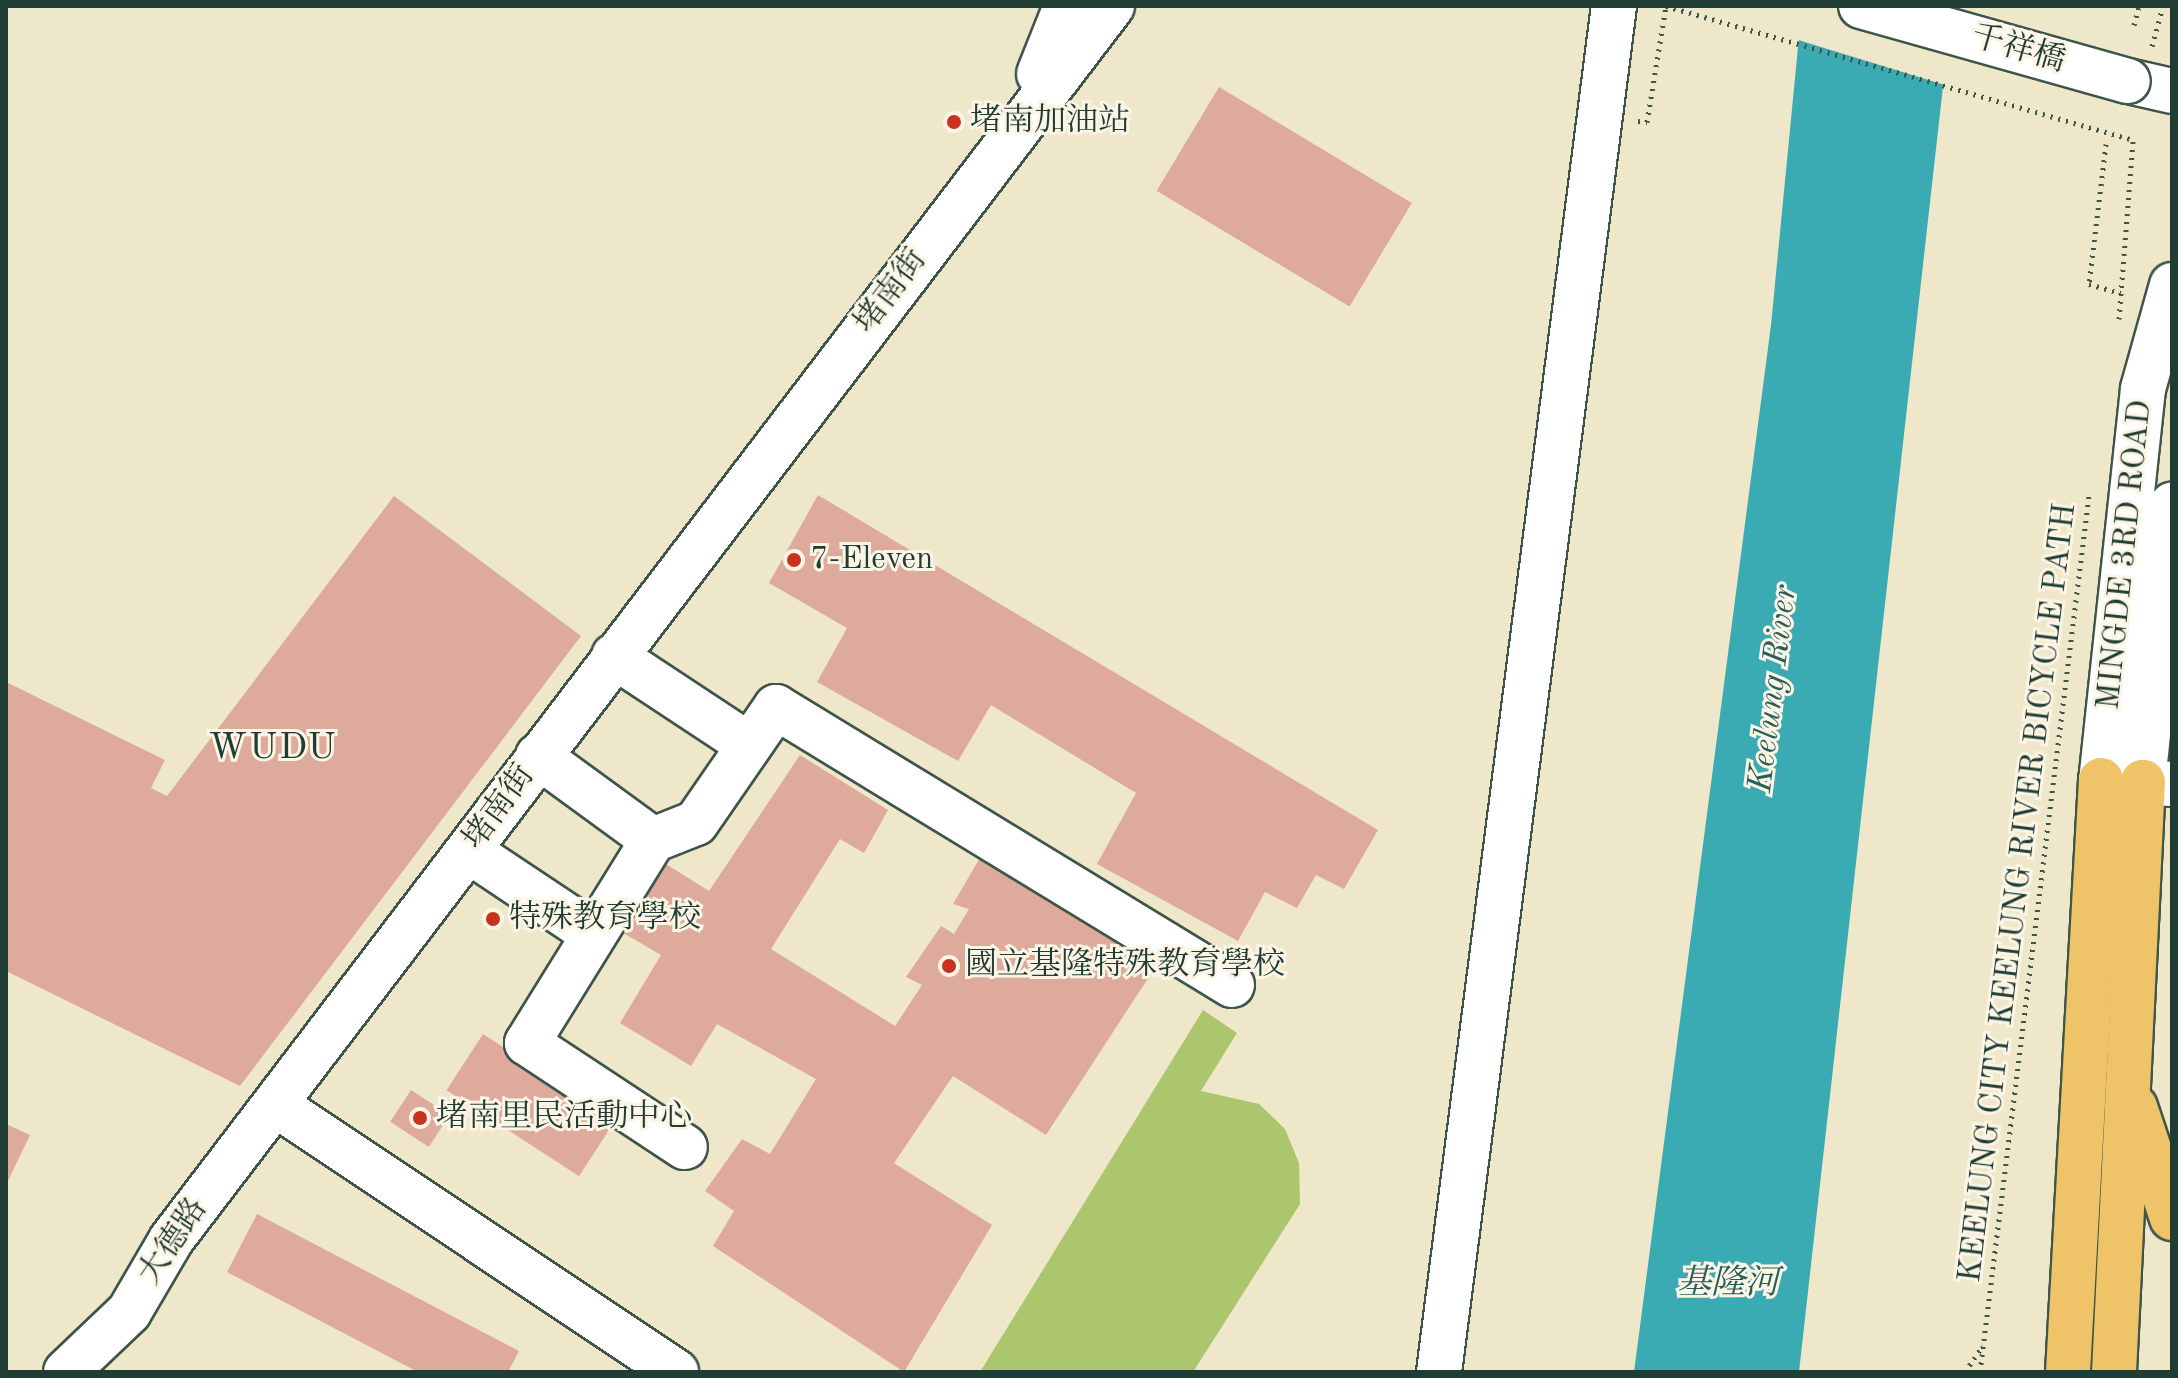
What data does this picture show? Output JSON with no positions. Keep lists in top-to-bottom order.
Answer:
{
  "streets": {
    "street": [
      "千祥橋",
      "堵南街",
      "MINGDE 3RD ROAD",
      "大德路"
    ],
    "path": ["KEELUNG CITY KEELUNG RIVER BICYCLE PATH"]
  },
  "crossings": [
    ["堵南街", "大德路"]
  ],
  "districts": ["WUDU"],
  "water": ["Keelung River", "基隆河"],
  "places": [
    "堵南加油站",
    "7-Eleven",
    "特殊教育學校",
    "國立基隆特殊教育學校",
    "堵南里民活動中心"
  ]
}
